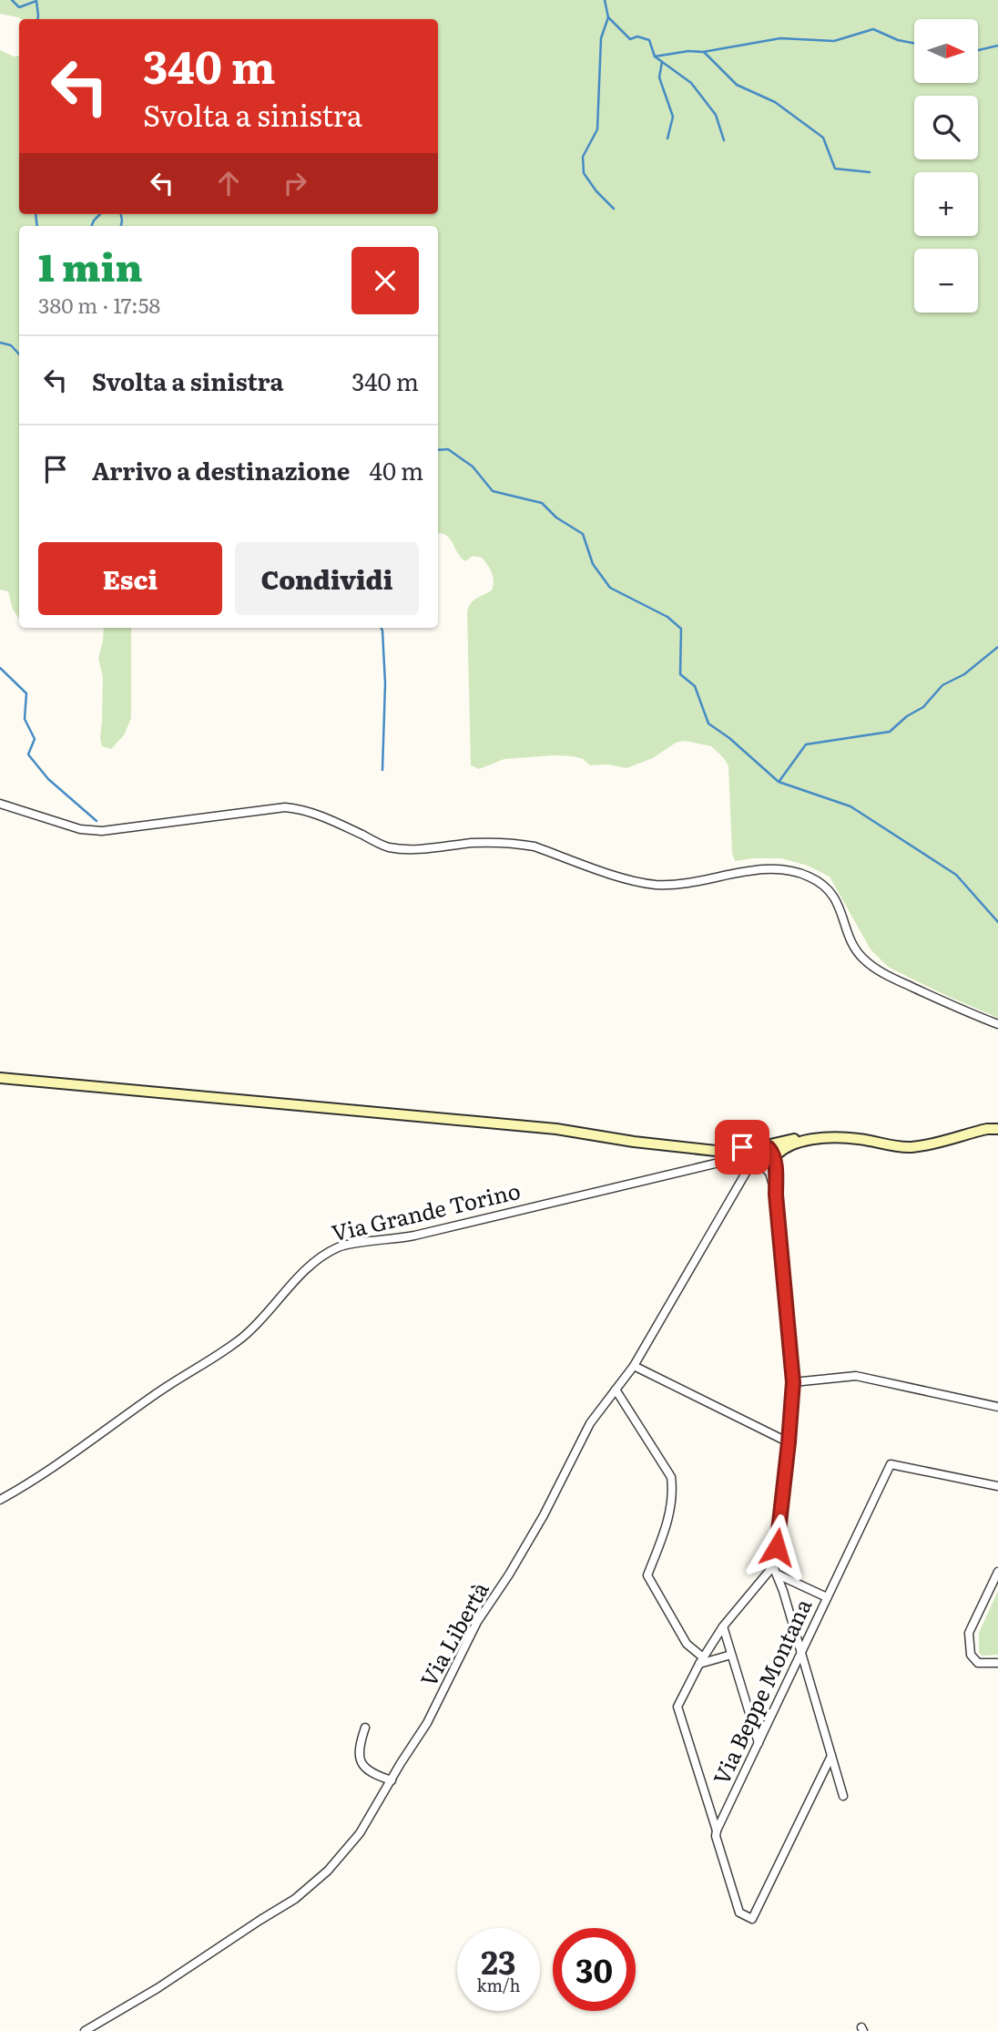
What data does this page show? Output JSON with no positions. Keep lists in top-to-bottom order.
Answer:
{
  "streets": {
    "street": ["Via Grande Torino", "Via Libertà", "Via Beppe Montana"]
  },
  "north": "right",
  "page": {
    "map_buttons": ["+", "−"],
    "turn": ["340 m", "Svolta a sinistra"],
    "heading": ["1 min", "380 m · 17:58"],
    "list": [
      {
        "name": "Svolta a sinistra",
        "value": "340 m"
      },
      {
        "name": "Arrivo a destinazione",
        "value": "40 m"
      }
    ],
    "buttons": ["Esci", "Condividi"],
    "speed": "23 km/h",
    "limit": "30"
  }
}
